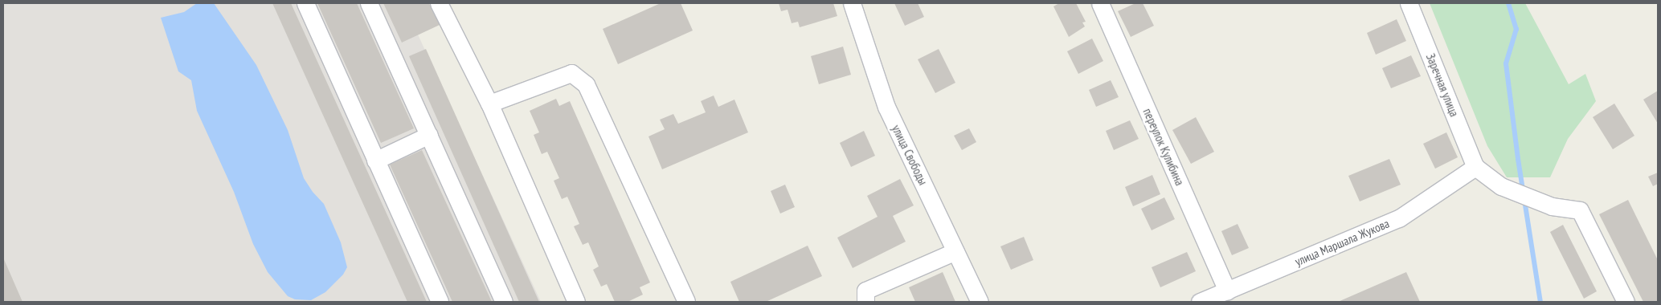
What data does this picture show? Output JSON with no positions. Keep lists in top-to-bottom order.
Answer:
{
  "streets": {
    "street": [
      "Заречная улица",
      "переулок Кулибина",
      "улица Свободы",
      "улица Маршала Жукова"
    ]
  },
  "crossings": [
    ["Заречная улица", "улица Маршала Жукова"],
    ["переулок Кулибина", "улица Маршала Жукова"]
  ]
}
